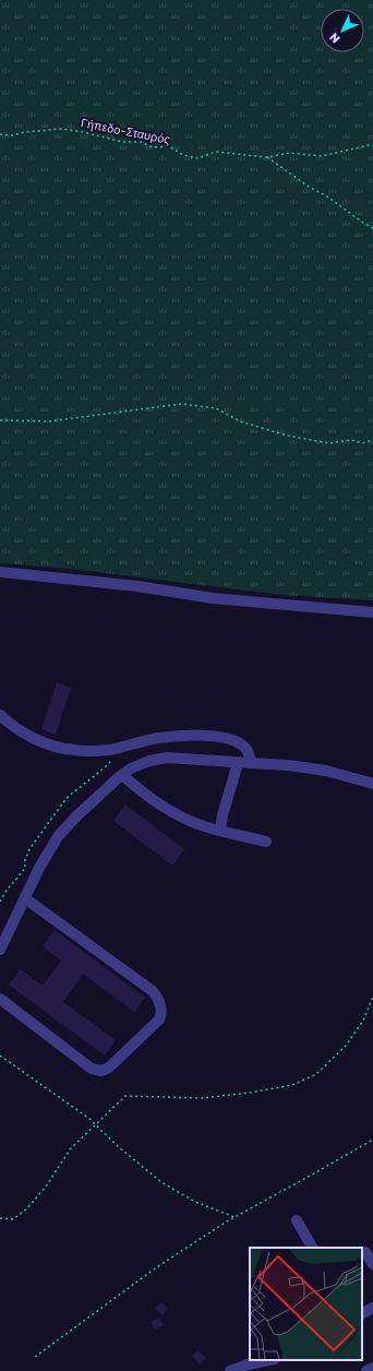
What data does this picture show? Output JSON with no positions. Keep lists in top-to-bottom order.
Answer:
{
  "streets": {
    "path": ["Γήπεδο-Σταυρός"]
  },
  "north": "bottom left"
}
